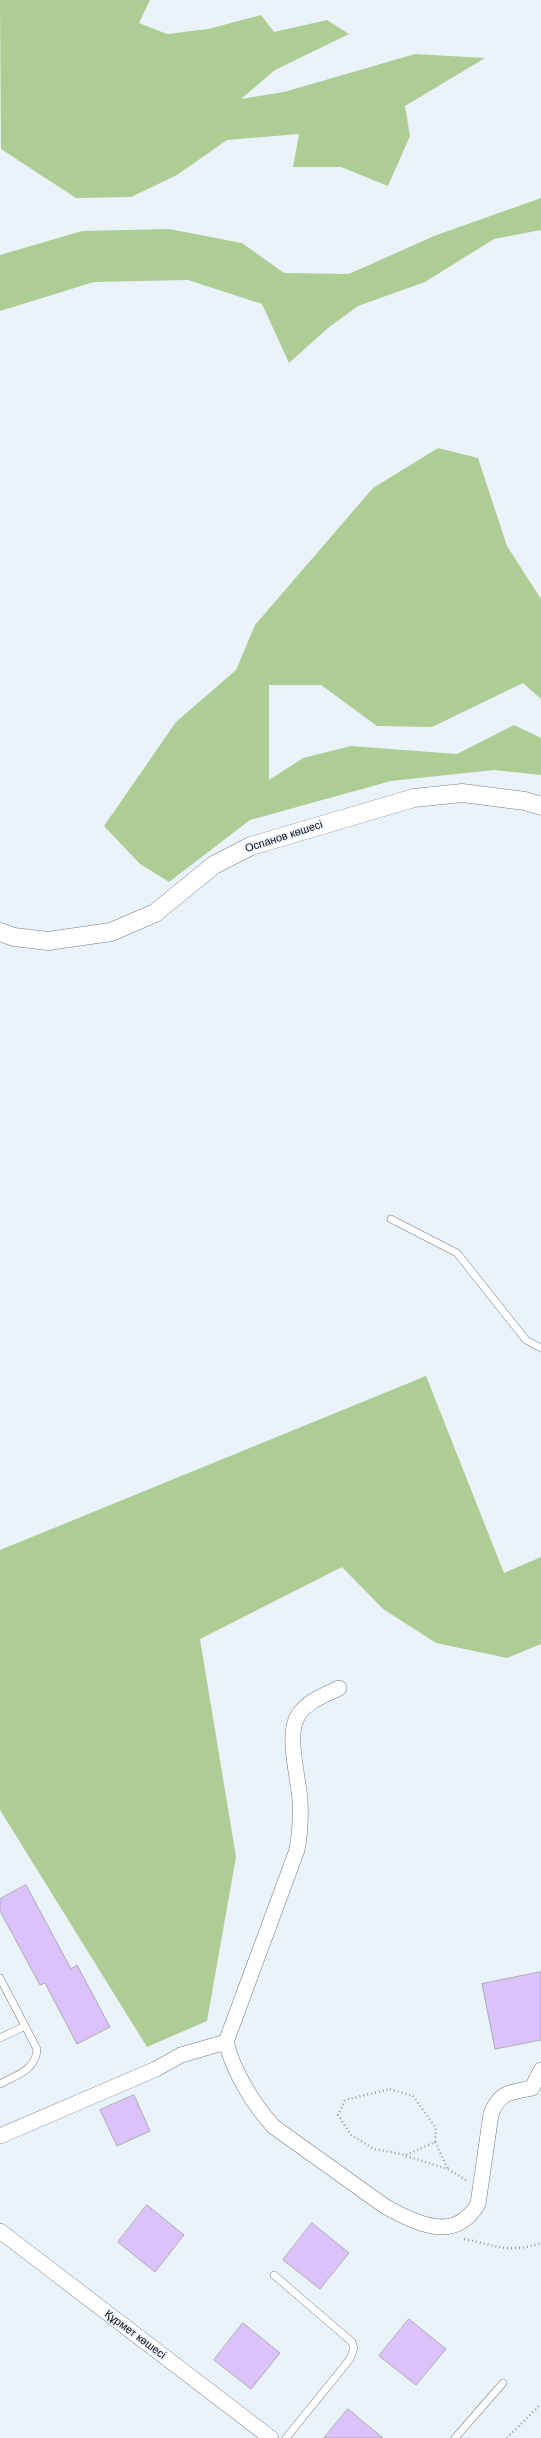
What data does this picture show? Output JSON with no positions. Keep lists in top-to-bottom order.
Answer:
{
  "streets": {
    "street": ["Оспанов көшесі", "Құрмет көшесі"]
  }
}
